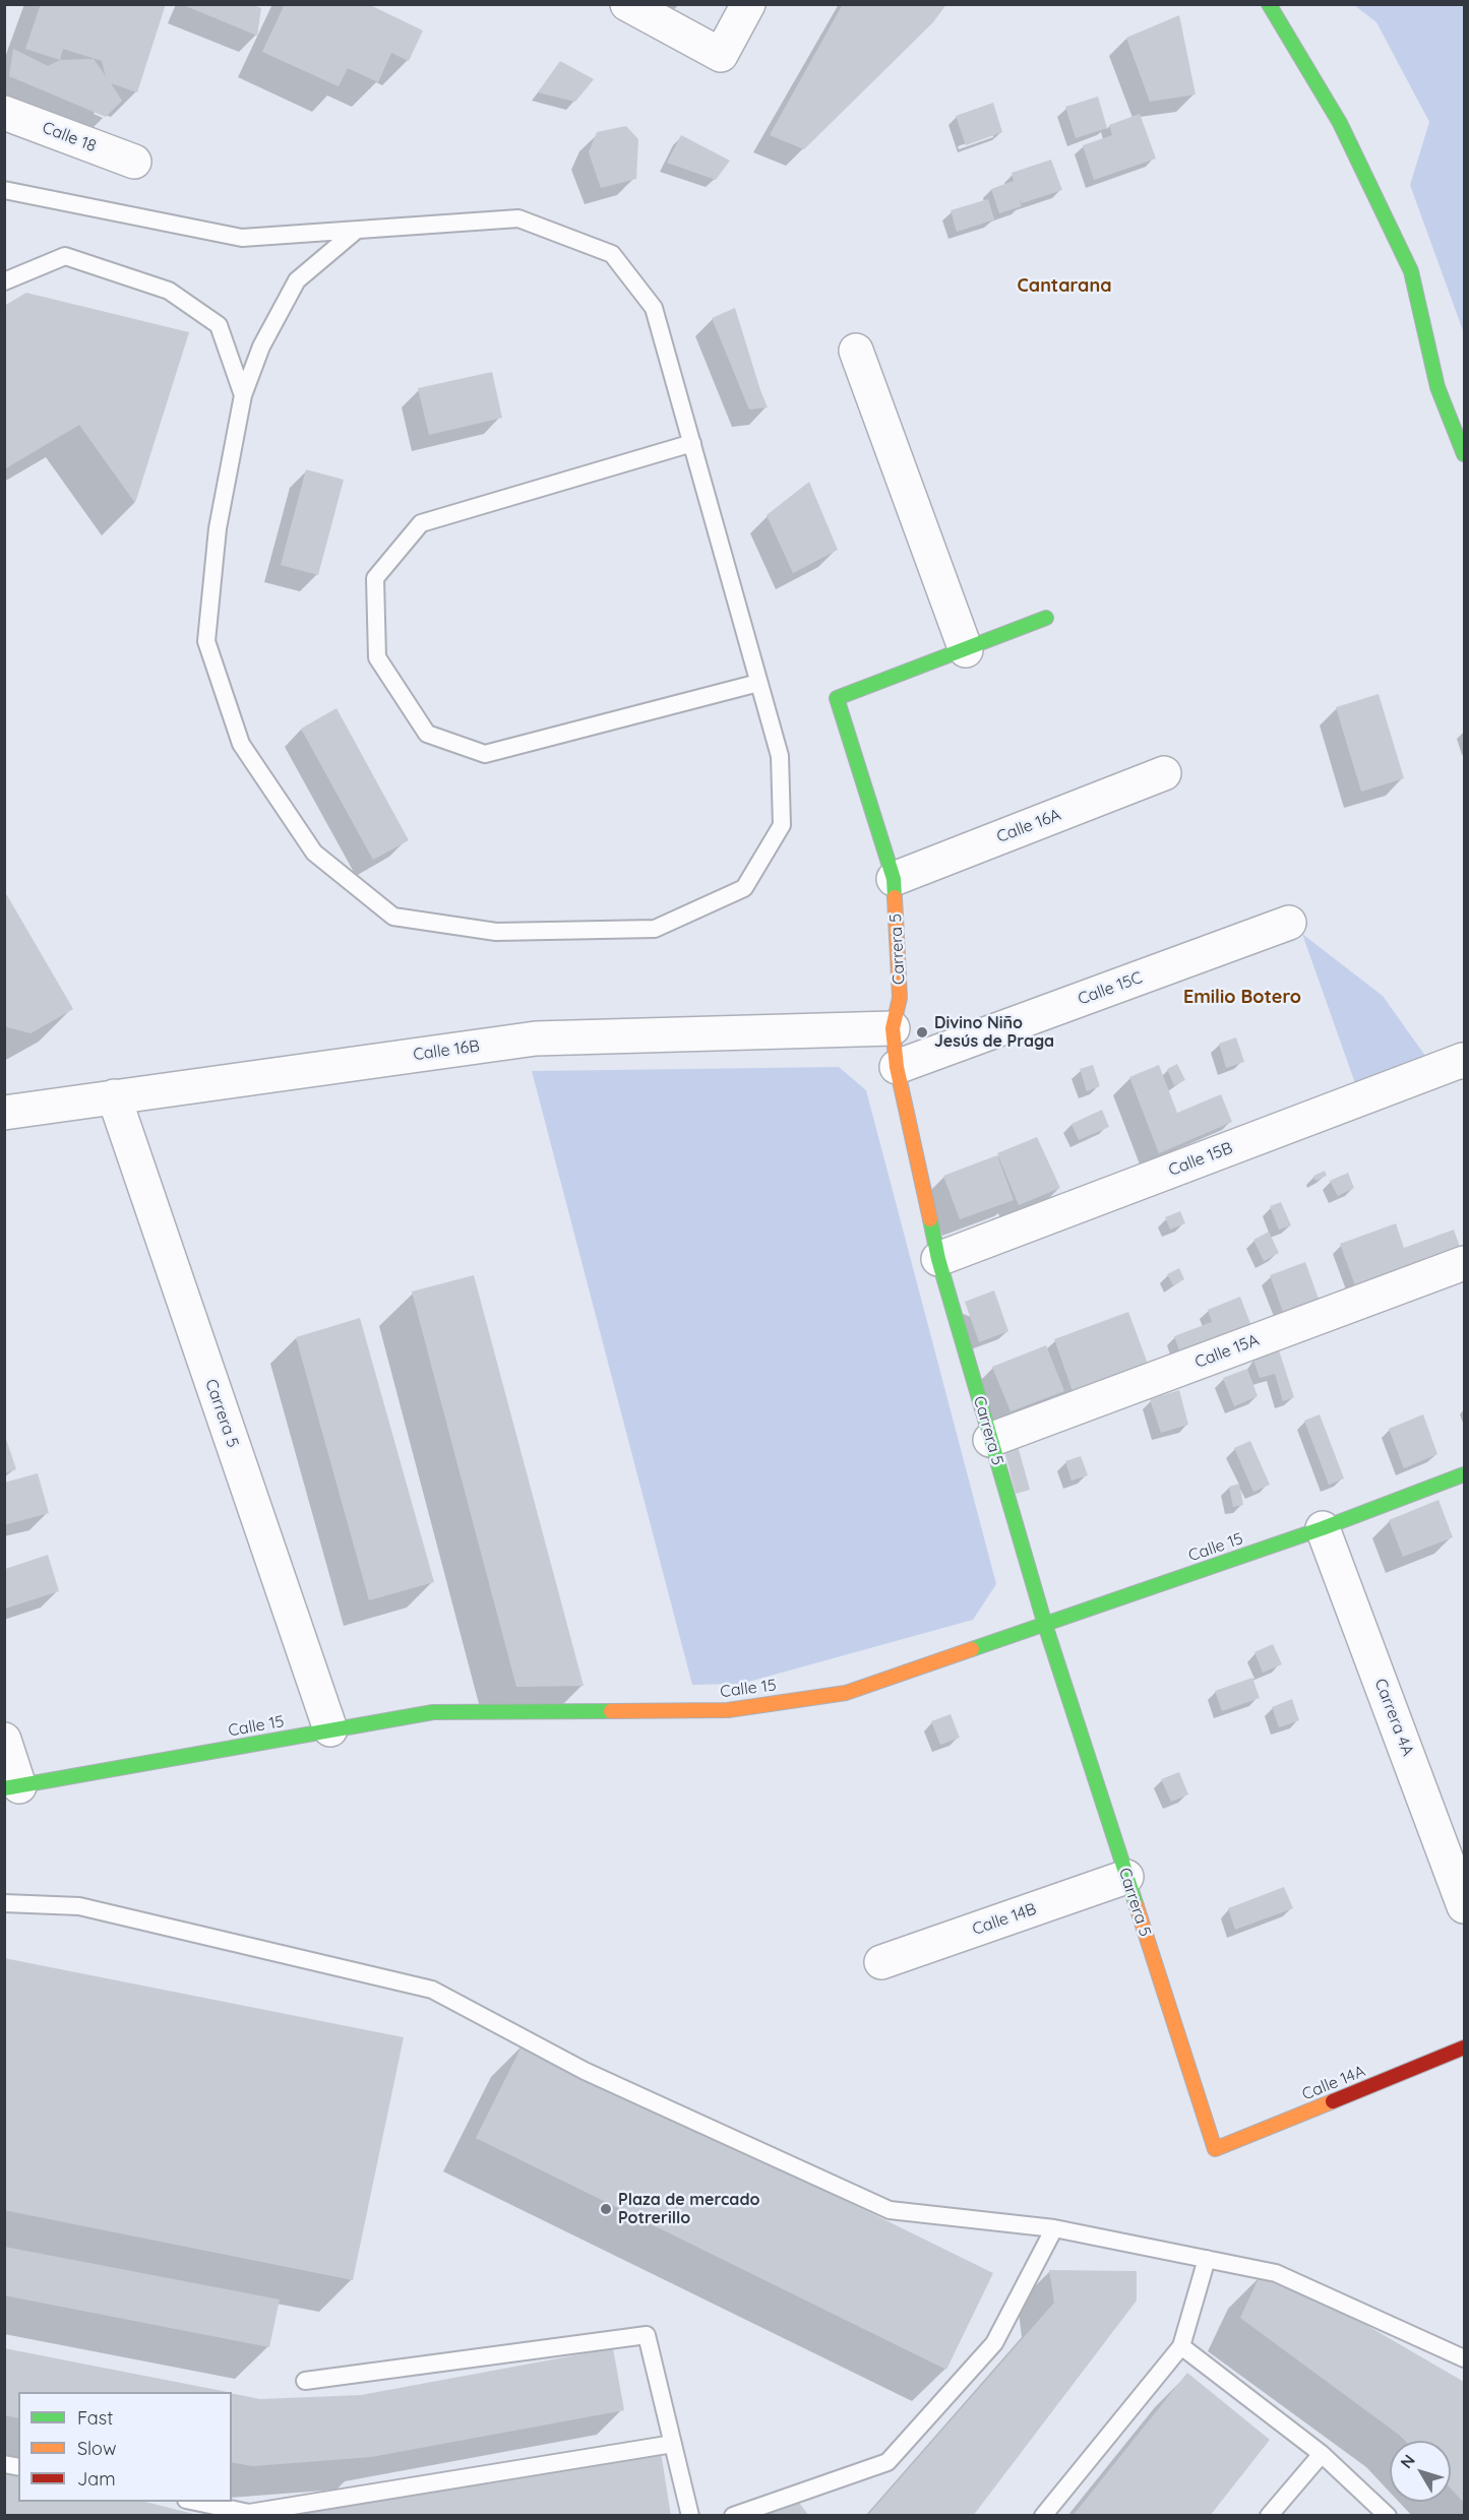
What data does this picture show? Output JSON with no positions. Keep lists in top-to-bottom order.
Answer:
{
  "streets": {
    "street": [
      "Calle 18",
      "Calle 16A",
      "Carrera 5",
      "Calle 15C",
      "Calle 16B",
      "Calle 15B",
      "Calle 15A",
      "Calle 15",
      "Carrera 4A",
      "Calle 14B",
      "Calle 14A"
    ]
  },
  "crossings": [
    ["Calle 16A", "Carrera 5"],
    ["Carrera 5", "Calle 15C"],
    ["Carrera 5", "Calle 16B"],
    ["Carrera 5", "Calle 15B"],
    ["Carrera 5", "Calle 15A"],
    ["Carrera 5", "Calle 15"],
    ["Carrera 5", "Calle 14B"],
    ["Carrera 5", "Calle 14A"],
    ["Calle 15", "Carrera 4A"]
  ],
  "districts": ["Cantarana", "Emilio Botero"],
  "places": ["Divino Niño Jesús de Praga", "Plaza de mercado Potrerillo"],
  "legend": ["Fast", "Slow", "Jam"],
  "north": "top left"
}
